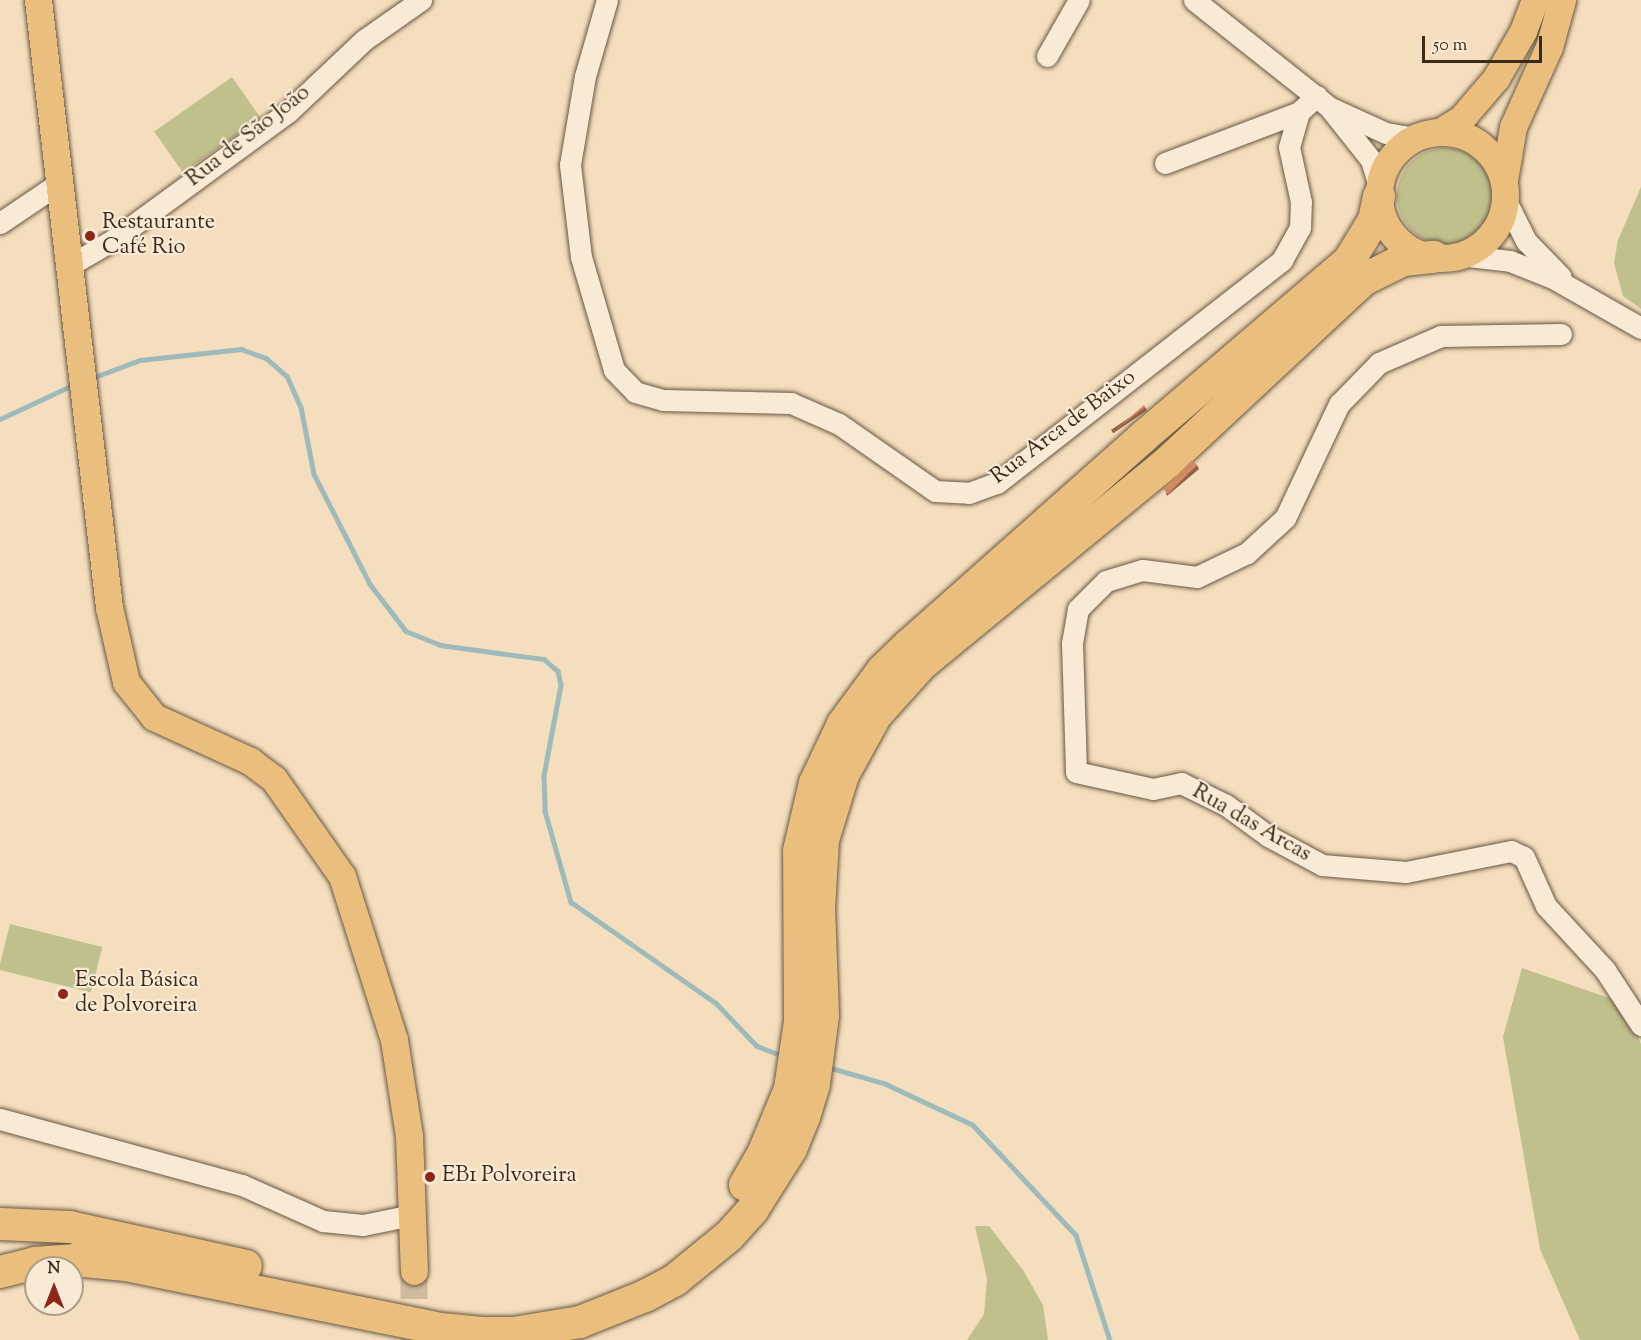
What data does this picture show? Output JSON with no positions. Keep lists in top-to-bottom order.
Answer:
{
  "streets": {
    "street": ["Rua de São João", "Rua Arca de Baixo", "Rua das Arcas"]
  },
  "places": ["Restaurante Café Rio", "Escola Básica de Polvoreira", "EB1 Polvoreira"],
  "scale_bar": "50 m",
  "north": "top"
}
